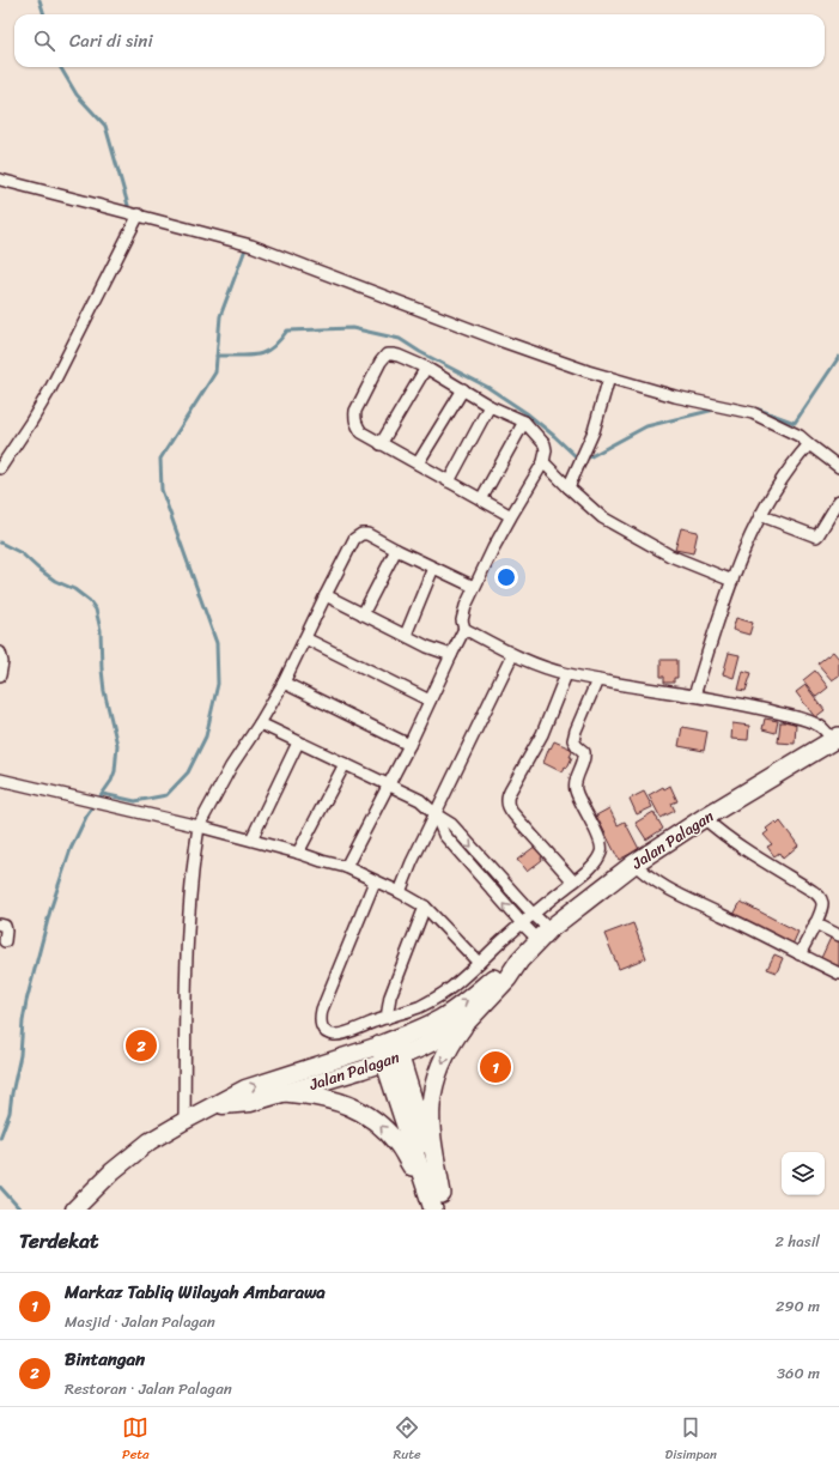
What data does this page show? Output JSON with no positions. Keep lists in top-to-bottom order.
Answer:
{
  "streets": {
    "highway": ["Jalan Palagan"]
  },
  "page": {
    "search": "Cari di sini",
    "pins": ["2", "1"],
    "heading": ["Terdekat", "2 hasil"],
    "list": [
      {
        "mark": "1",
        "name": "Markaz Tabliq Wilayah Ambarawa",
        "note": "Masjid · Jalan Palagan",
        "value": "290 m"
      },
      {
        "mark": "2",
        "name": "Bintangan",
        "note": "Restoran · Jalan Palagan",
        "value": "360 m"
      }
    ],
    "nav": ["Peta", "Rute", "Disimpan"]
  }
}
